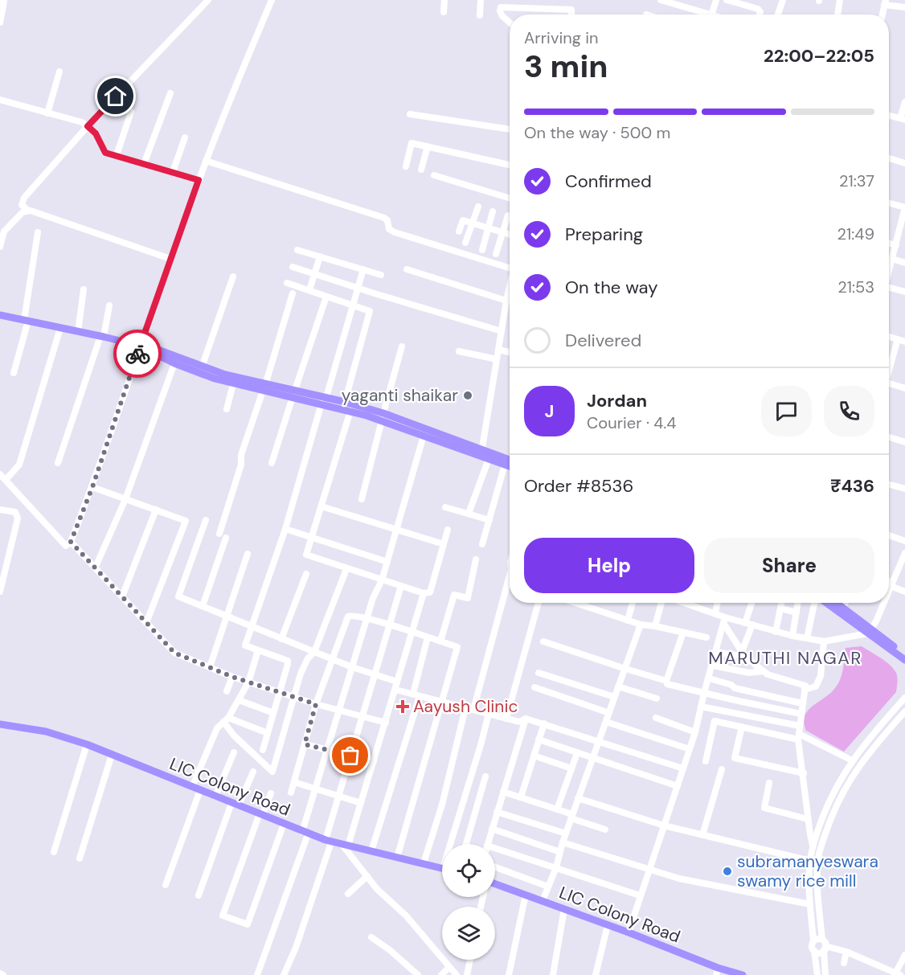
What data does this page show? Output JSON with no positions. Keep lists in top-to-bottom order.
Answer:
{
  "streets": {
    "main road": ["LIC Colony Road"]
  },
  "districts": ["MARUTHI NAGAR"],
  "places": {
    "other": ["yaganti shaikar", "subramanyeswara swamy rice mill"],
    "health": ["Aayush Clinic"]
  },
  "page": {
    "heading": ["3 min", "Arriving in", "22:00–22:05"],
    "panel": [
      "Jordan",
      "Courier · 4.4",
      "Order #8536",
      "₹436"
    ],
    "bar": "On the way · 500 m",
    "list": [
      ["Confirmed", "21:37"],
      ["Preparing", "21:49"],
      ["On the way", "21:53"],
      "Delivered"
    ],
    "round": "J",
    "buttons": ["Help", "Share"]
  }
}
